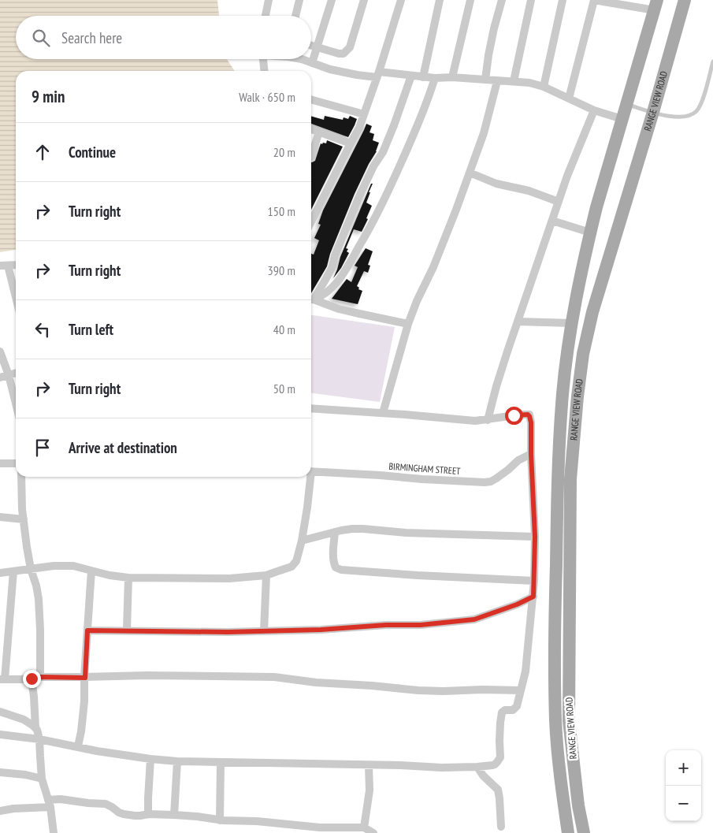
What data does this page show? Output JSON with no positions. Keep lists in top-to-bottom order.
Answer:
{
  "streets": {
    "main road": ["RANGE VIEW ROAD"],
    "street": ["BIRMINGHAM STREET"]
  },
  "page": {
    "search": "Search here",
    "heading": ["9 min", "Walk · 650 m"],
    "list": [
      ["Continue", "20 m"],
      ["Turn right", "150 m"],
      ["Turn right", "390 m"],
      ["Turn left", "40 m"],
      ["Turn right", "50 m"],
      "Arrive at destination"
    ],
    "map_buttons": ["+", "−"]
  }
}
